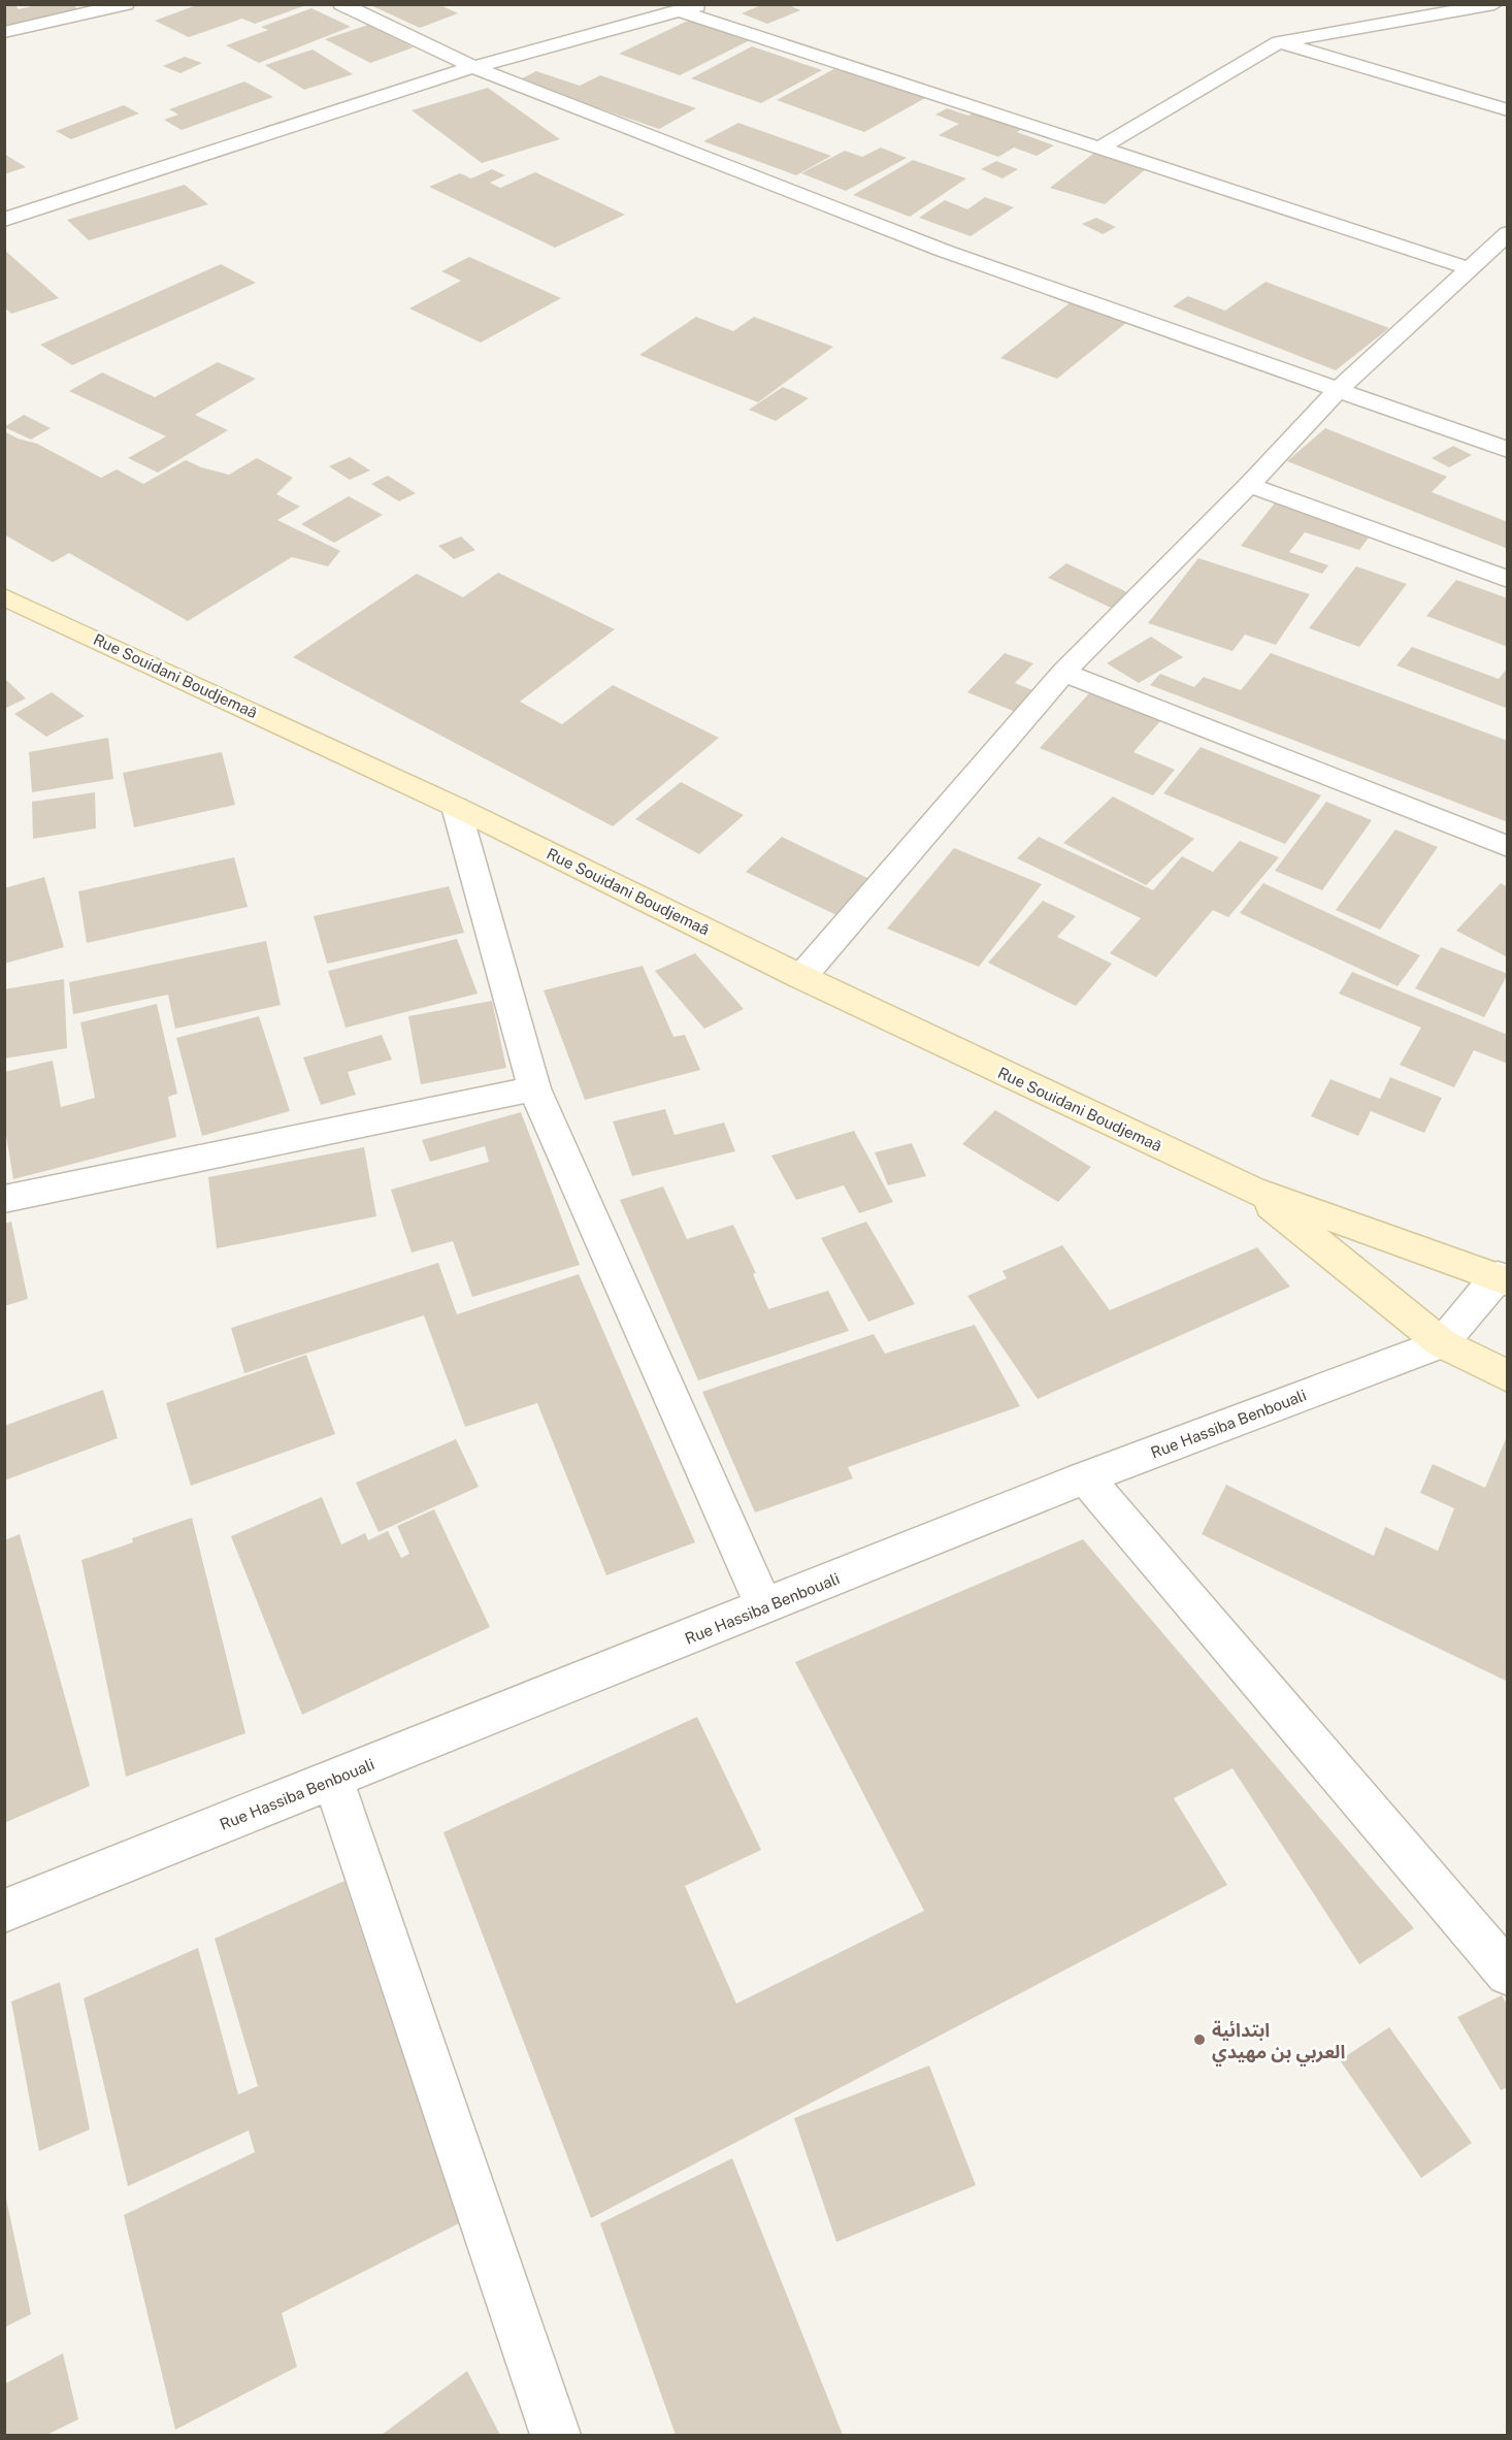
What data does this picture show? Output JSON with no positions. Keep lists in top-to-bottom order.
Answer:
{
  "streets": {
    "main road": ["Rue Souidani Boudjemaâ"],
    "street": ["Rue Hassiba Benbouali"]
  },
  "crossings": [
    ["Rue Souidani Boudjemaâ", "Rue Hassiba Benbouali"]
  ],
  "places": ["ابتدائية العربي بن مهيدي"]
}
